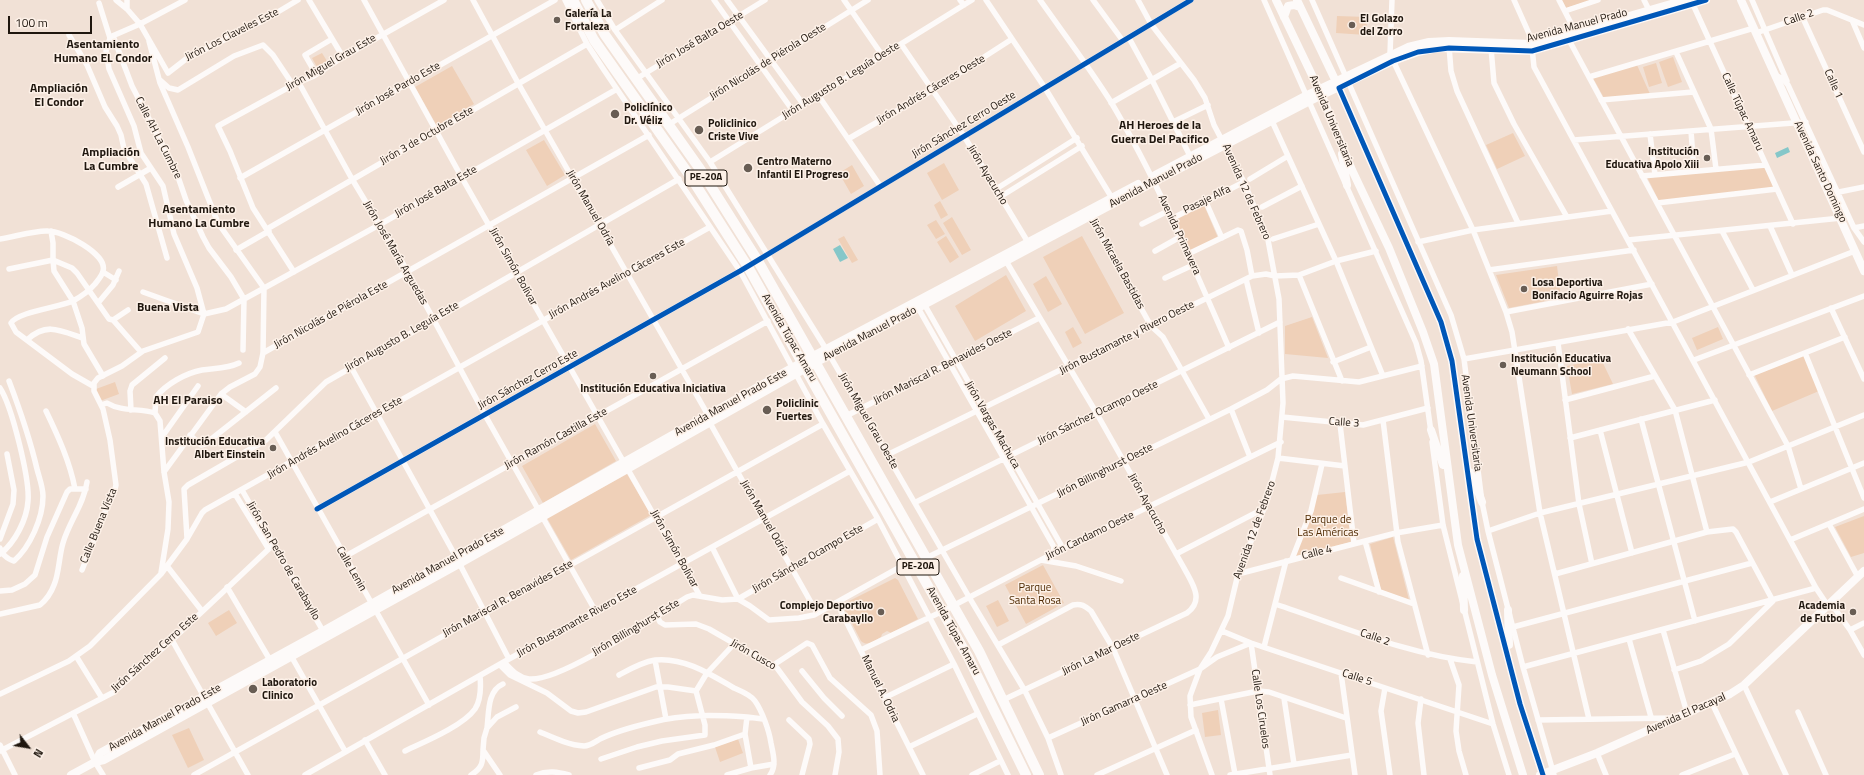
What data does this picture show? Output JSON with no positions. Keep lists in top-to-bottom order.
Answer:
{
  "streets": {
    "highway": ["PE-20A", "Avenida Túpac Amaru"],
    "street": [
      "Calle 2",
      "Avenida Manuel Prado",
      "Jirón Los Claveles Este",
      "Jirón José Balta Oeste",
      "Jirón Nicolás de Piérola Oeste",
      "Jirón Miguel Grau Este",
      "Jirón Augusto B. Leguía Oeste",
      "Calle 1",
      "Jirón José Pardo Este",
      "Jirón Andrés Cáceres Oeste",
      "Calle Túpac Amaru",
      "Avenida Universitaria",
      "Jirón Sánchez Cerro Oeste",
      "Jirón 3 de Octubre Este",
      "Calle AH La Cumbre",
      "Avenida Santo Domingo",
      "Jirón Ayacucho",
      "Jirón José Balta Este",
      "Avenida 12 de Febrero",
      "Pasaje Alfa",
      "Jirón Manuel Odría",
      "Avenida Primavera",
      "Jirón José María Arguedas",
      "Jirón Micaela Bastidas",
      "Jirón Simón Bolívar",
      "Jirón Andrés Avelino Cáceres Este",
      "Jirón Nicolás de Piérola Este",
      "Jirón Augusto B. Leguía Este",
      "Jirón Bustamante y Rivero Oeste",
      "Jirón Mariscal R. Benavides Oeste",
      "Jirón Sánchez Cerro Este",
      "Avenida Manuel Prado Este",
      "Jirón Sánchez Ocampo Oeste",
      "Jirón Miguel Grau Oeste",
      "Calle 3",
      "Jirón Vargas Machuca",
      "Jirón Ramón Castilla Este",
      "Jirón Billinghurst Oeste",
      "Calle Buena Vista",
      "Jirón Candamo Oeste",
      "Calle 4",
      "Jirón Sánchez Ocampo Este",
      "Jirón San Pedro de Carabayllo",
      "Calle Lenin",
      "Jirón Mariscal R. Benavides Este",
      "Jirón Bustamante Rivero Este",
      "Jirón Billinghurst Este",
      "Jirón La Mar Oeste",
      "Jirón Cusco",
      "Calle 5",
      "Manuel A. Odria",
      "Jirón Gamarra Oeste",
      "Calle Los Ciruelos",
      "Avenida El Pacayal"
    ]
  },
  "crossings": [
    ["Calle 2", "Calle 1"],
    ["Calle 2", "Calle Túpac Amaru"],
    ["Calle 2", "Avenida Universitaria"],
    ["Calle 2", "Avenida Santo Domingo"],
    ["Avenida Manuel Prado", "Calle Túpac Amaru"],
    ["Avenida Manuel Prado", "Avenida Universitaria"],
    ["Avenida Manuel Prado", "Jirón Ayacucho"],
    ["Avenida Manuel Prado", "Avenida 12 de Febrero"],
    ["Avenida Manuel Prado", "Avenida Primavera"],
    ["Avenida Manuel Prado", "Jirón Micaela Bastidas"],
    ["Avenida Manuel Prado", "Avenida Túpac Amaru"],
    ["Avenida Manuel Prado", "Avenida Manuel Prado Este"],
    ["Avenida Manuel Prado", "Jirón Miguel Grau Oeste"],
    ["Avenida Manuel Prado", "Jirón Vargas Machuca"],
    ["Jirón José Balta Oeste", "Avenida Túpac Amaru"],
    ["Jirón José Balta Oeste", "Jirón Miguel Grau Oeste"],
    ["Jirón Nicolás de Piérola Oeste", "Avenida Túpac Amaru"],
    ["Jirón Nicolás de Piérola Oeste", "Jirón Miguel Grau Oeste"],
    ["Jirón Miguel Grau Este", "Jirón José Pardo Este"],
    ["Jirón Miguel Grau Este", "Jirón José María Arguedas"],
    ["Jirón Miguel Grau Este", "Jirón Simón Bolívar"],
    ["Jirón Augusto B. Leguía Oeste", "Jirón Ayacucho"],
    ["Jirón Augusto B. Leguía Oeste", "Jirón Miguel Grau Oeste"],
    ["Jirón José Pardo Este", "Jirón Manuel Odría"],
    ["Jirón José Pardo Este", "Jirón José María Arguedas"],
    ["Jirón José Pardo Este", "Jirón Simón Bolívar"],
    ["Jirón Andrés Cáceres Oeste", "Jirón Ayacucho"],
    ["Avenida Universitaria", "Jirón Bustamante y Rivero Oeste"],
    ["Avenida Universitaria", "Calle 3"],
    ["Avenida Universitaria", "Calle 4"],
    ["Avenida Universitaria", "Calle 5"],
    ["Avenida Universitaria", "Avenida El Pacayal"],
    ["Jirón Sánchez Cerro Oeste", "Jirón Ayacucho"],
    ["Jirón Sánchez Cerro Oeste", "Avenida 12 de Febrero"],
    ["Jirón Sánchez Cerro Oeste", "Avenida Primavera"],
    ["Jirón Sánchez Cerro Oeste", "Avenida Túpac Amaru"],
    ["Jirón Sánchez Cerro Oeste", "Jirón Sánchez Cerro Este"],
    ["Jirón Sánchez Cerro Oeste", "Jirón Miguel Grau Oeste"],
    ["Jirón 3 de Octubre Este", "Jirón Manuel Odría"],
    ["Jirón 3 de Octubre Este", "Jirón José María Arguedas"],
    ["Jirón 3 de Octubre Este", "Jirón Simón Bolívar"],
    ["Jirón 3 de Octubre Este", "Avenida Túpac Amaru"],
    ["Calle AH La Cumbre", "Jirón José Balta Este"],
    ["Jirón Ayacucho", "Jirón Bustamante y Rivero Oeste"],
    ["Jirón Ayacucho", "Jirón Mariscal R. Benavides Oeste"],
    ["Jirón Ayacucho", "Jirón Sánchez Ocampo Oeste"],
    ["Jirón Ayacucho", "Jirón Billinghurst Oeste"],
    ["Jirón Ayacucho", "Jirón Candamo Oeste"],
    ["Jirón Ayacucho", "Jirón La Mar Oeste"],
    ["Jirón José Balta Este", "Jirón Manuel Odría"],
    ["Jirón José Balta Este", "Jirón José María Arguedas"],
    ["Jirón José Balta Este", "Jirón Simón Bolívar"],
    ["Jirón José Balta Este", "Avenida Túpac Amaru"],
    ["Avenida 12 de Febrero", "Pasaje Alfa"],
    ["Avenida 12 de Febrero", "Jirón Bustamante y Rivero Oeste"],
    ["Avenida 12 de Febrero", "Jirón Sánchez Ocampo Oeste"],
    ["Avenida 12 de Febrero", "Calle 3"],
    ["Avenida 12 de Febrero", "Jirón Billinghurst Oeste"],
    ["Avenida 12 de Febrero", "Jirón Candamo Oeste"],
    ["Avenida 12 de Febrero", "Calle 4"],
    ["Avenida 12 de Febrero", "Calle 5"],
    ["Avenida 12 de Febrero", "Jirón Gamarra Oeste"],
    ["Pasaje Alfa", "Avenida Primavera"],
    ["Jirón Manuel Odría", "Jirón Andrés Avelino Cáceres Este"],
    ["Jirón Manuel Odría", "Jirón Nicolás de Piérola Este"],
    ["Jirón Manuel Odría", "Jirón Augusto B. Leguía Este"],
    ["Jirón Manuel Odría", "Jirón Sánchez Cerro Este"],
    ["Jirón Manuel Odría", "Avenida Manuel Prado Este"],
    ["Jirón Manuel Odría", "Jirón Ramón Castilla Este"],
    ["Jirón Manuel Odría", "Jirón Sánchez Ocampo Este"],
    ["Jirón Manuel Odría", "Jirón Mariscal R. Benavides Este"],
    ["Jirón Manuel Odría", "Jirón Bustamante Rivero Este"],
    ["Avenida Primavera", "Jirón Bustamante y Rivero Oeste"],
    ["Avenida Primavera", "Jirón Sánchez Ocampo Oeste"],
    ["Jirón José María Arguedas", "Jirón Andrés Avelino Cáceres Este"],
    ["Jirón José María Arguedas", "Jirón Nicolás de Piérola Este"],
    ["Jirón José María Arguedas", "Jirón Augusto B. Leguía Este"],
    ["Jirón José María Arguedas", "Jirón Sánchez Cerro Este"],
    ["Jirón José María Arguedas", "Avenida Manuel Prado Este"],
    ["Jirón José María Arguedas", "Jirón Ramón Castilla Este"],
    ["Jirón José María Arguedas", "Jirón Mariscal R. Benavides Este"],
    ["Jirón José María Arguedas", "Jirón Bustamante Rivero Este"],
    ["Jirón Micaela Bastidas", "Jirón Bustamante y Rivero Oeste"],
    ["Jirón Micaela Bastidas", "Jirón Sánchez Ocampo Oeste"],
    ["Jirón Micaela Bastidas", "Jirón Billinghurst Oeste"],
    ["Jirón Simón Bolívar", "Jirón Andrés Avelino Cáceres Este"],
    ["Jirón Simón Bolívar", "Jirón Nicolás de Piérola Este"],
    ["Jirón Simón Bolívar", "Jirón Augusto B. Leguía Este"],
    ["Jirón Simón Bolívar", "Jirón Sánchez Cerro Este"],
    ["Jirón Simón Bolívar", "Avenida Manuel Prado Este"],
    ["Jirón Simón Bolívar", "Jirón Ramón Castilla Este"],
    ["Jirón Simón Bolívar", "Jirón Mariscal R. Benavides Este"],
    ["Jirón Simón Bolívar", "Jirón Bustamante Rivero Este"],
    ["Jirón Simón Bolívar", "Jirón Billinghurst Este"],
    ["Jirón Andrés Avelino Cáceres Este", "Jirón Augusto B. Leguía Este"],
    ["Jirón Andrés Avelino Cáceres Este", "Avenida Túpac Amaru"],
    ["Jirón Andrés Avelino Cáceres Este", "Jirón San Pedro de Carabayllo"],
    ["Jirón Andrés Avelino Cáceres Este", "Calle Lenin"],
    ["Jirón Nicolás de Piérola Este", "Avenida Túpac Amaru"],
    ["Jirón Augusto B. Leguía Este", "Avenida Túpac Amaru"],
    ["Jirón Augusto B. Leguía Este", "Calle Lenin"],
    ["Avenida Túpac Amaru", "Jirón Mariscal R. Benavides Oeste"],
    ["Avenida Túpac Amaru", "Jirón Sánchez Cerro Este"],
    ["Avenida Túpac Amaru", "Avenida Manuel Prado Este"],
    ["Avenida Túpac Amaru", "Jirón Ramón Castilla Este"],
    ["Avenida Túpac Amaru", "Jirón Billinghurst Oeste"],
    ["Avenida Túpac Amaru", "Jirón Candamo Oeste"],
    ["Avenida Túpac Amaru", "Jirón Sánchez Ocampo Este"],
    ["Avenida Túpac Amaru", "Jirón Mariscal R. Benavides Este"],
    ["Avenida Túpac Amaru", "Jirón Bustamante Rivero Este"],
    ["Avenida Túpac Amaru", "Jirón La Mar Oeste"],
    ["Jirón Bustamante y Rivero Oeste", "Jirón Miguel Grau Oeste"],
    ["Jirón Bustamante y Rivero Oeste", "Jirón Vargas Machuca"],
    ["Jirón Mariscal R. Benavides Oeste", "Jirón Miguel Grau Oeste"],
    ["Jirón Mariscal R. Benavides Oeste", "Jirón Vargas Machuca"],
    ["Jirón Sánchez Cerro Este", "Jirón San Pedro de Carabayllo"],
    ["Jirón Sánchez Cerro Este", "Calle Lenin"],
    ["Avenida Manuel Prado Este", "Jirón San Pedro de Carabayllo"],
    ["Avenida Manuel Prado Este", "Calle Lenin"],
    ["Jirón Sánchez Ocampo Oeste", "Jirón Miguel Grau Oeste"],
    ["Jirón Sánchez Ocampo Oeste", "Jirón Vargas Machuca"],
    ["Jirón Miguel Grau Oeste", "Jirón Billinghurst Oeste"],
    ["Jirón Miguel Grau Oeste", "Jirón Candamo Oeste"],
    ["Jirón Miguel Grau Oeste", "Jirón La Mar Oeste"],
    ["Jirón Miguel Grau Oeste", "Jirón Gamarra Oeste"],
    ["Jirón Vargas Machuca", "Jirón Billinghurst Oeste"],
    ["Jirón Vargas Machuca", "Jirón Candamo Oeste"],
    ["Jirón Ramón Castilla Este", "Calle Lenin"],
    ["Jirón Candamo Oeste", "Manuel A. Odria"],
    ["Jirón Sánchez Ocampo Este", "Jirón Billinghurst Este"],
    ["Calle Lenin", "Jirón Mariscal R. Benavides Este"],
    ["Calle Lenin", "Jirón Bustamante Rivero Este"],
    ["Jirón Bustamante Rivero Este", "Jirón Billinghurst Este"],
    ["Jirón Billinghurst Este", "Jirón Cusco"],
    ["Calle 5", "Jirón Gamarra Oeste"],
    ["Calle 5", "Calle Los Ciruelos"],
    ["Jirón Gamarra Oeste", "Calle Los Ciruelos"]
  ],
  "districts": [
    "Asentamiento Humano EL Condor",
    "Ampliación El Condor",
    "AH Heroes de la Guerra Del Pacifico",
    "Ampliación La Cumbre",
    "Asentamiento Humano La Cumbre",
    "Buena Vista",
    "AH El Paraiso"
  ],
  "parks": ["Parque de Las Américas", "Parque Santa Rosa"],
  "places": [
    "Galería La Fortaleza",
    "El Golazo del Zorro",
    "Policlínico Dr. Véliz",
    "Policlinico Criste Vive",
    "Institución Educativa Apolo Xiii",
    "Centro Materno Infantil El Progreso",
    "Losa Deportiva Bonifacio Aguirre Rojas",
    "Institución Educativa Neumann School",
    "Institución Educativa Iniciativa",
    "Policlinic Fuertes",
    "Institución Educativa Albert Einstein",
    "Complejo Deportivo Carabayllo",
    "Academia de Futbol",
    "Laboratorio Clinico"
  ],
  "scale_bar": "100 m",
  "north": "bottom right"
}
